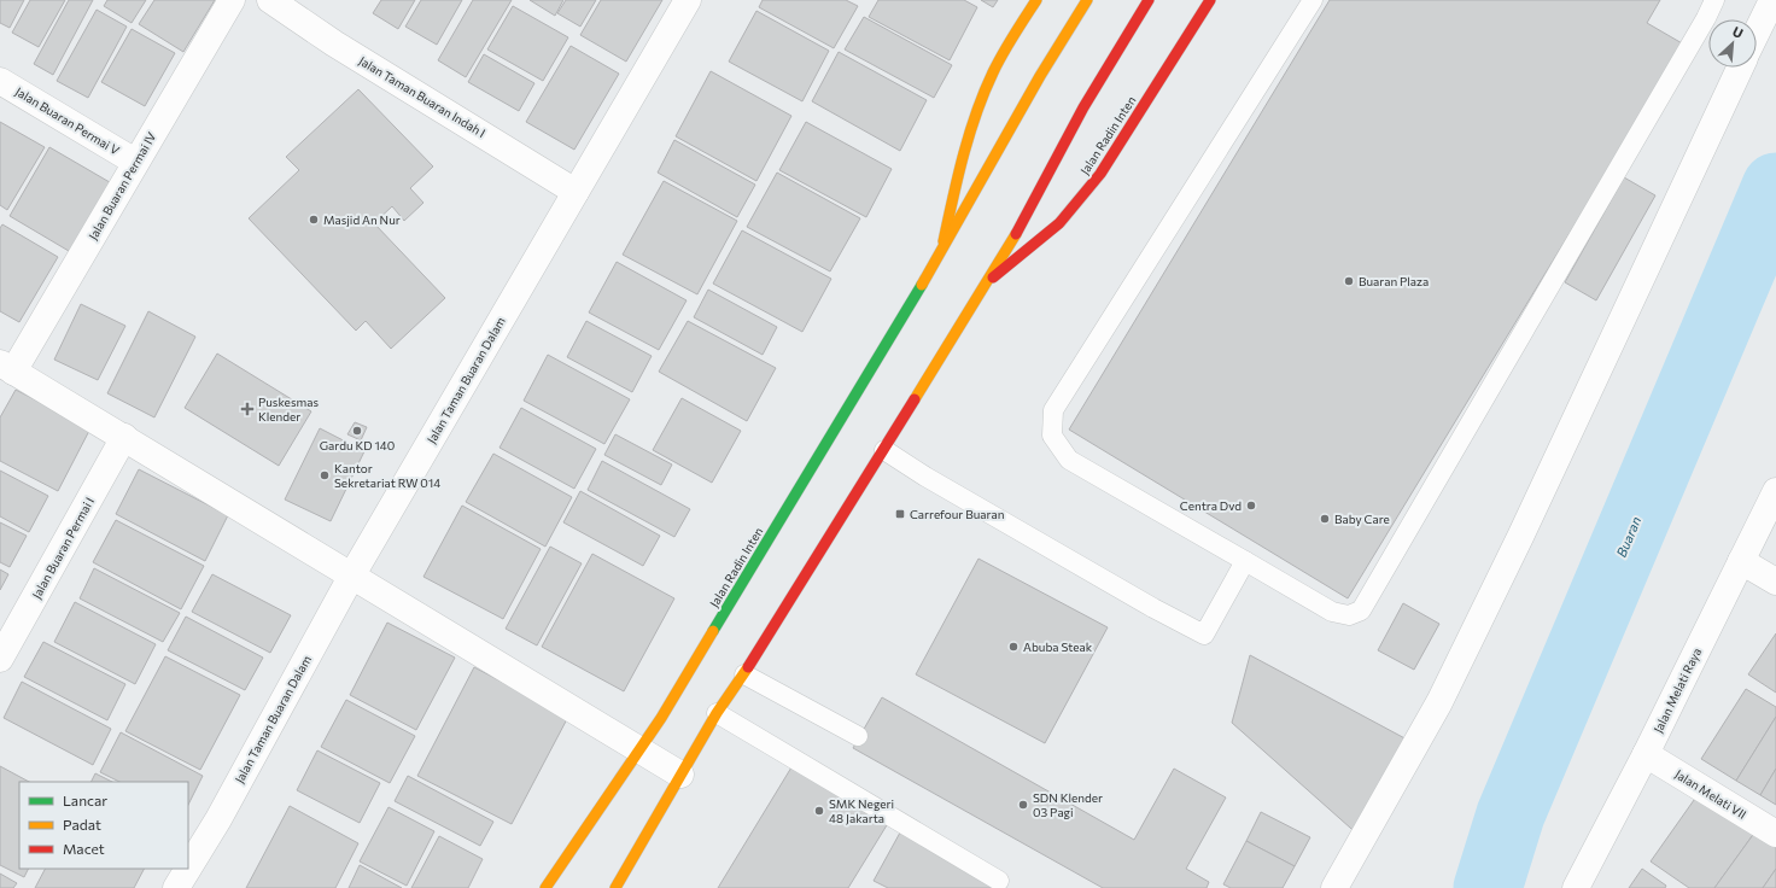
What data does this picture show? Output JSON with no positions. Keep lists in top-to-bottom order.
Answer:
{
  "streets": {
    "main road": ["Jalan Radin Inten"],
    "street": [
      "Jalan Taman Buaran Indah I",
      "Jalan Buaran Permai V",
      "Jalan Buaran Permai IV",
      "Jalan Taman Buaran Dalam",
      "Jalan Buaran Permai I",
      "Jalan Melati Raya",
      "Jalan Melati VII"
    ]
  },
  "crossings": [
    ["Jalan Taman Buaran Indah I", "Jalan Taman Buaran Dalam"],
    ["Jalan Buaran Permai V", "Jalan Buaran Permai IV"],
    ["Jalan Melati Raya", "Jalan Melati VII"]
  ],
  "water": ["Buaran"],
  "places": {
    "other": [
      "Masjid An Nur",
      "Buaran Plaza",
      "Gardu KD 140",
      "Kantor Sekretariat RW 014",
      "Centra Dvd",
      "Baby Care",
      "Abuba Steak",
      "SDN Klender 03 Pagi",
      "SMK Negeri 48 Jakarta"
    ],
    "health": ["Puskesmas Klender"],
    "transit": ["Carrefour Buaran"]
  },
  "legend": ["Lancar", "Padat", "Macet"],
  "north": "top right"
}
